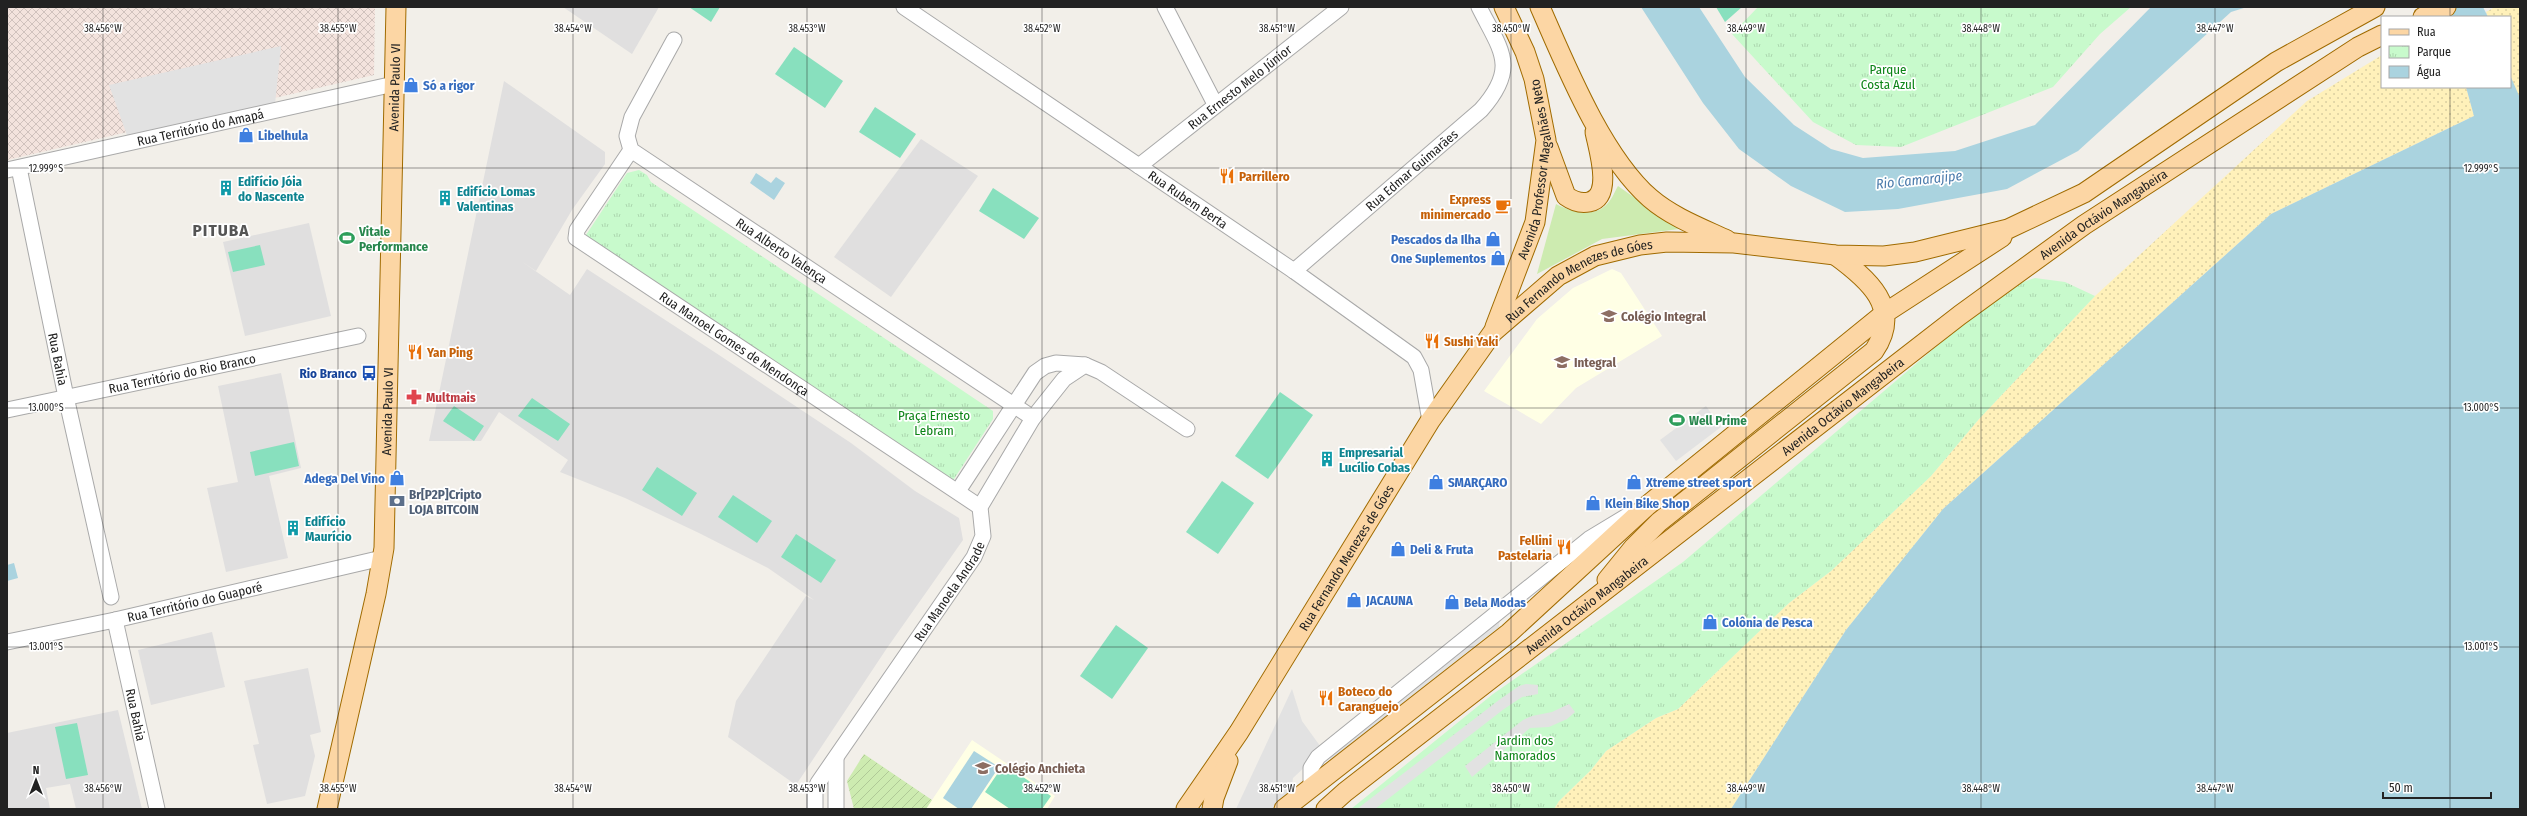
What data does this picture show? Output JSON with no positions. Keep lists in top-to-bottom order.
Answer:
{
  "streets": {
    "main road": [
      "Avenida Paulo VI",
      "Avenida Professor Magalhães Neto",
      "Avenida Octávio Mangabeira",
      "Rua Fernando Menezes de Góes"
    ],
    "street": [
      "Rua Ernesto Melo Júnior",
      "Rua Território do Amapá",
      "Rua Edmar Guimarães",
      "Rua Rubem Berta",
      "Rua Alberto Valença",
      "Rua Manoel Gomes de Mendonça",
      "Rua Bahia",
      "Rua Território do Rio Branco",
      "Rua Manoela Andrade",
      "Rua Território do Guaporé"
    ]
  },
  "crossings": [
    ["Rua Ernesto Melo Júnior", "Rua Rubem Berta"],
    ["Avenida Paulo VI", "Rua Território do Amapá"],
    ["Avenida Paulo VI", "Rua Território do Guaporé"],
    ["Rua Território do Amapá", "Rua Bahia"],
    ["Rua Edmar Guimarães", "Rua Rubem Berta"],
    ["Avenida Professor Magalhães Neto", "Rua Fernando Menezes de Góes"],
    ["Rua Rubem Berta", "Rua Fernando Menezes de Góes"],
    ["Avenida Octávio Mangabeira", "Rua Fernando Menezes de Góes"],
    ["Rua Alberto Valença", "Rua Manoel Gomes de Mendonça"],
    ["Rua Manoel Gomes de Mendonça", "Rua Manoela Andrade"],
    ["Rua Bahia", "Rua Território do Rio Branco"],
    ["Rua Bahia", "Rua Território do Guaporé"]
  ],
  "districts": ["PITUBA"],
  "water": ["Rio Camarajipe"],
  "parks": ["Parque Costa Azul", "Praça Ernesto Lebram", "Jardim dos Namorados"],
  "places": {
    "shop": [
      "Só a rigor",
      "Libelhula",
      "Pescados da Ilha",
      "One Suplementos",
      "Adega Del Vino",
      "SMARÇARO",
      "Xtreme street sport",
      "Klein Bike Shop",
      "Deli & Fruta",
      "JACAUNA",
      "Bela Modas",
      "Colônia de Pesca"
    ],
    "restaurant": [
      "Parrillero",
      "Sushi Yaki",
      "Yan Ping",
      "Fellini Pastelaria",
      "Boteco do Caranguejo"
    ],
    "building": [
      "Edifício Jóia do Nascente",
      "Edifício Lomas Valentinas",
      "Empresarial Lucílio Cobas",
      "Edifício Maurício"
    ],
    "cafe": ["Express minimercado"],
    "sports": ["Vitale Performance", "Well Prime"],
    "school or university": ["Colégio Integral", "Integral", "Colégio Anchieta"],
    "bus stop": ["Rio Branco"],
    "pharmacy": ["Multmais"],
    "bank": ["Br[P2P]Cripto LOJA BITCOIN"]
  },
  "legend": ["Rua", "Parque", "Água"],
  "scale_bar": "50 m",
  "north": "top",
  "coordinates": [
    "38.456°W",
    "38.455°W",
    "38.454°W",
    "38.453°W",
    "38.452°W",
    "38.451°W",
    "38.450°W",
    "38.449°W",
    "38.448°W",
    "38.447°W",
    "12.999°S",
    "13.000°S",
    "13.001°S"
  ]
}
